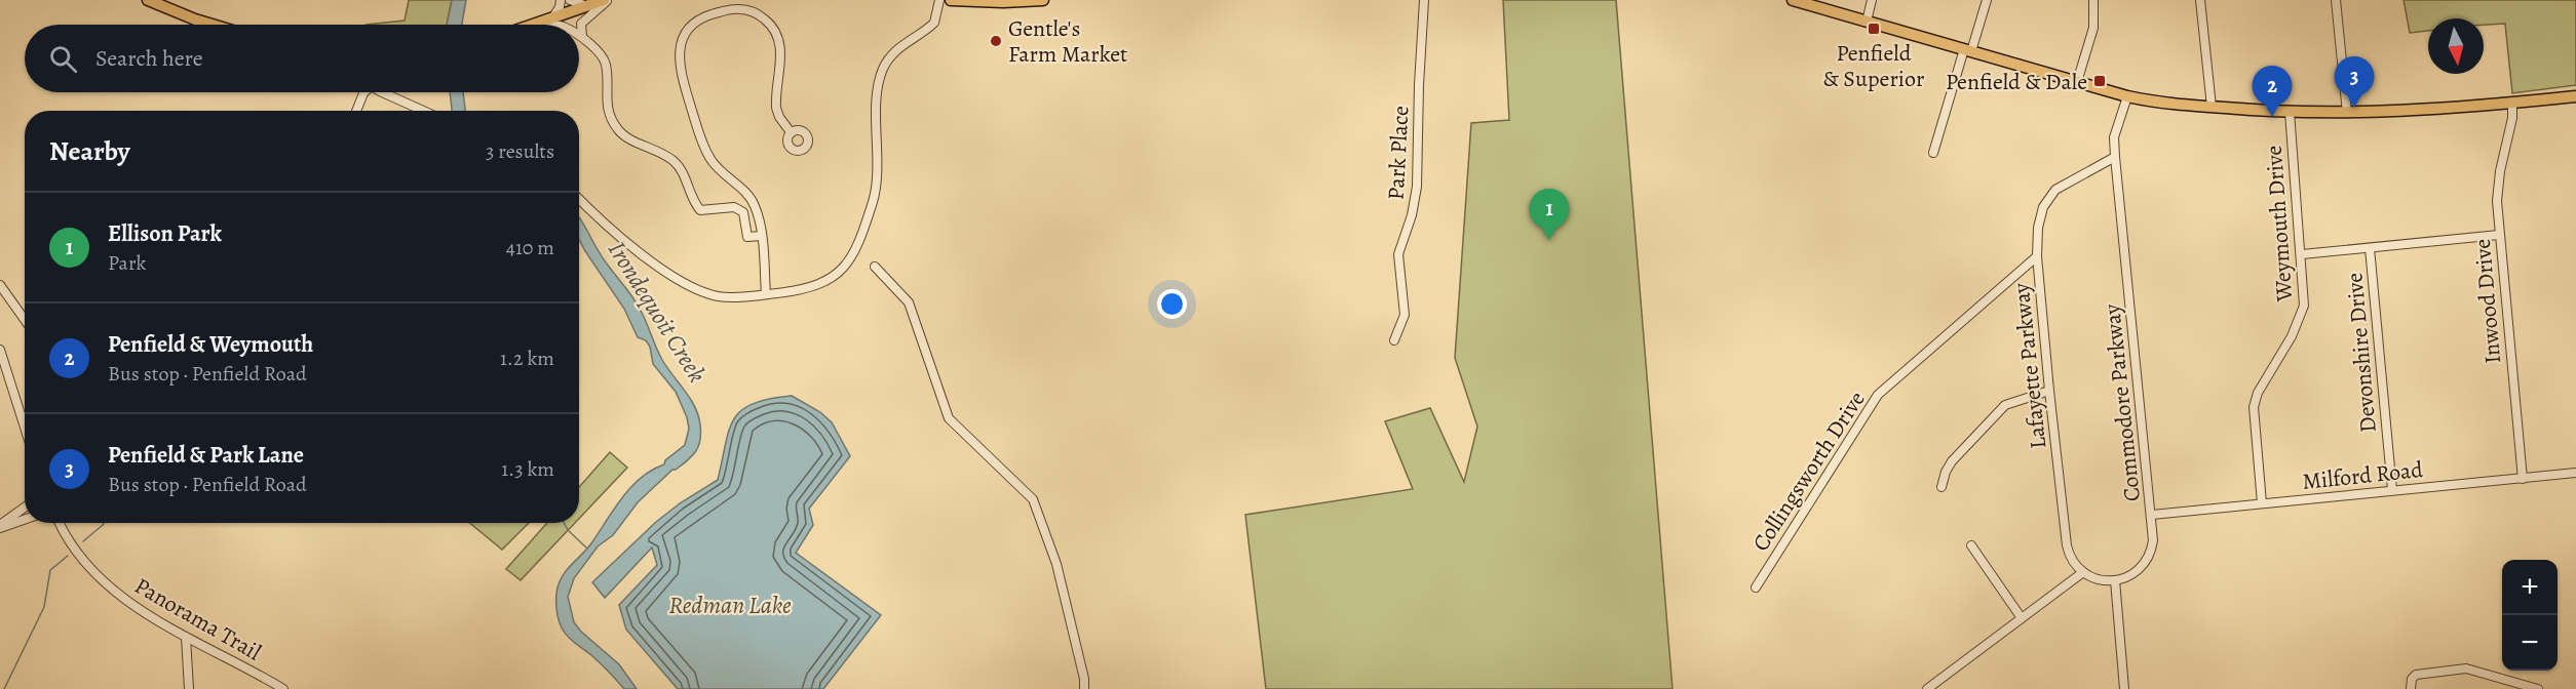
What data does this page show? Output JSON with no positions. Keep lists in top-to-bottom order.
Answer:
{
  "streets": {
    "street": [
      "Park Place",
      "Weymouth Drive",
      "Inwood Drive",
      "Devonshire Drive",
      "Lafayette Parkway",
      "Commodore Parkway",
      "Collingsworth Drive",
      "Milford Road",
      "Panorama Trail"
    ]
  },
  "crossings": [
    ["Weymouth Drive", "Milford Road"],
    ["Inwood Drive", "Milford Road"],
    ["Devonshire Drive", "Milford Road"],
    ["Lafayette Parkway", "Commodore Parkway"],
    ["Lafayette Parkway", "Collingsworth Drive"],
    ["Commodore Parkway", "Milford Road"]
  ],
  "water": ["Irondequoit Creek", "Redman Lake"],
  "places": {
    "transit": ["Penfield & Superior", "Penfield & Dale"],
    "other": ["Gentle's Farm Market"]
  },
  "north": "bottom",
  "page": {
    "search": "Search here",
    "pins": ["3", "2", "1"],
    "heading": ["Nearby", "3 results"],
    "list": [
      {
        "mark": "1",
        "name": "Ellison Park",
        "note": "Park",
        "value": "410 m"
      },
      {
        "mark": "2",
        "name": "Penfield & Weymouth",
        "note": "Bus stop · Penfield Road",
        "value": "1.2 km"
      },
      {
        "mark": "3",
        "name": "Penfield & Park Lane",
        "note": "Bus stop · Penfield Road",
        "value": "1.3 km"
      }
    ],
    "map_buttons": ["+", "−"]
  }
}
